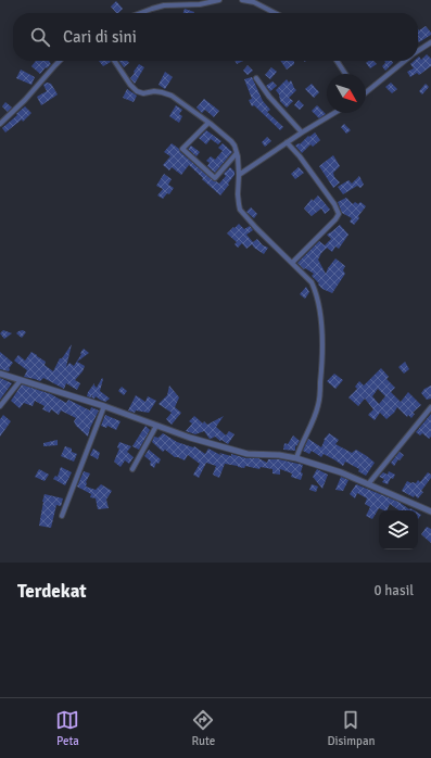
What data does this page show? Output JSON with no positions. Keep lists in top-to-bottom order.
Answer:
{
  "north": "bottom right",
  "page": {
    "search": "Cari di sini",
    "heading": ["Terdekat", "0 hasil"],
    "nav": ["Peta", "Rute", "Disimpan"]
  }
}
